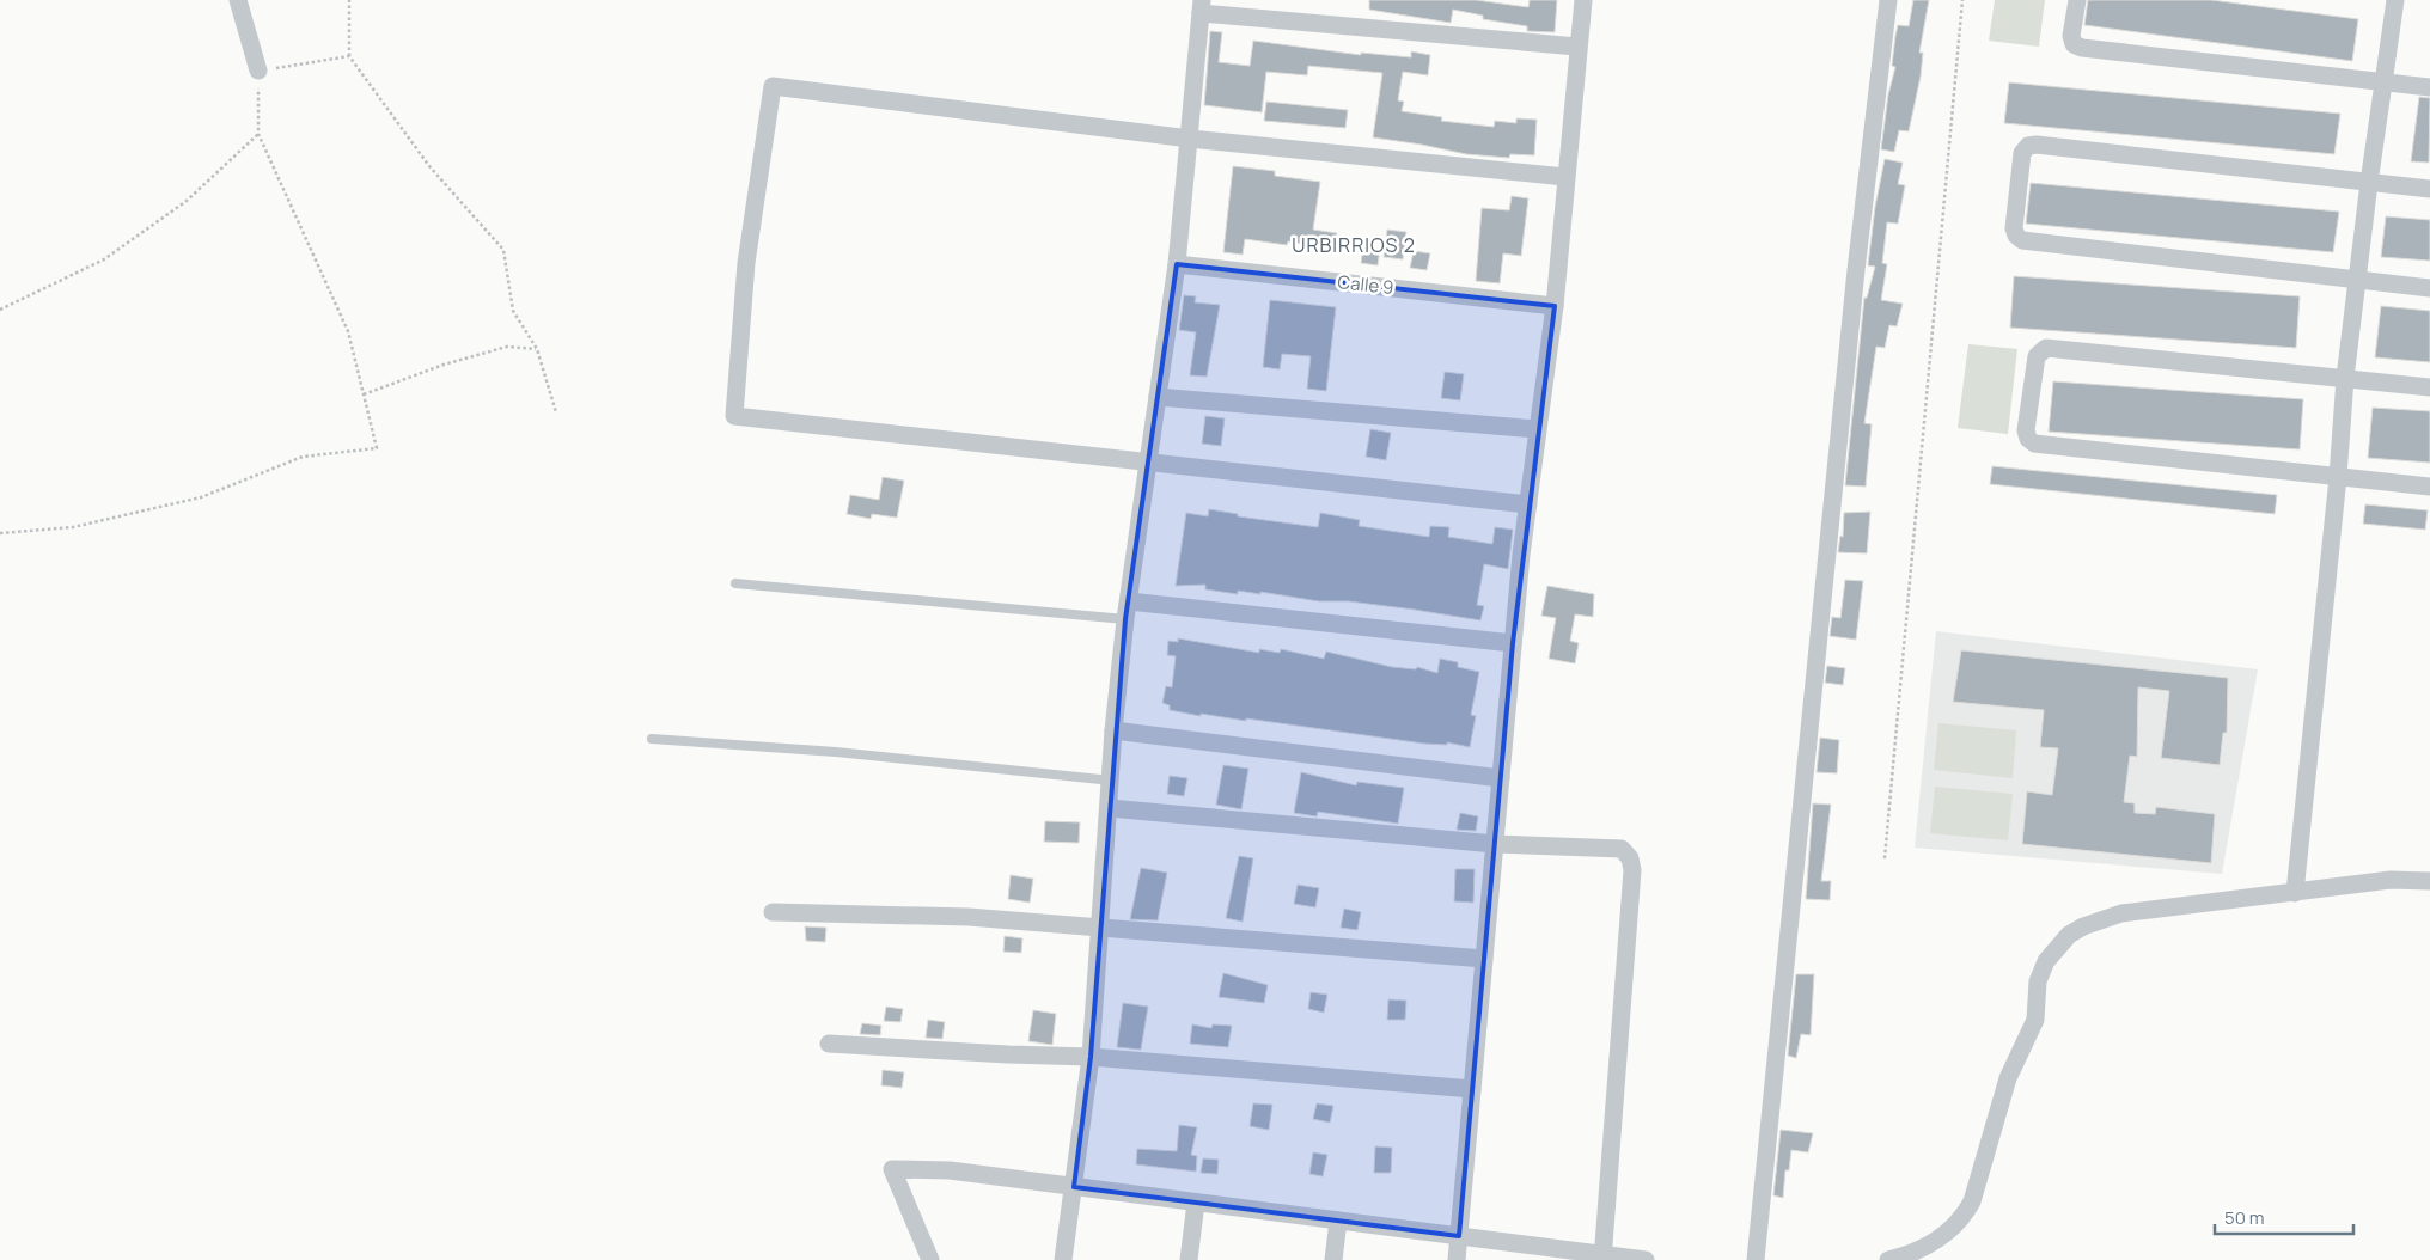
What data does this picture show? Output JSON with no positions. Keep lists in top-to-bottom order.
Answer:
{
  "streets": {
    "street": ["Calle 9"]
  },
  "districts": ["URBIRRIOS 2"],
  "scale_bar": "50 m"
}
